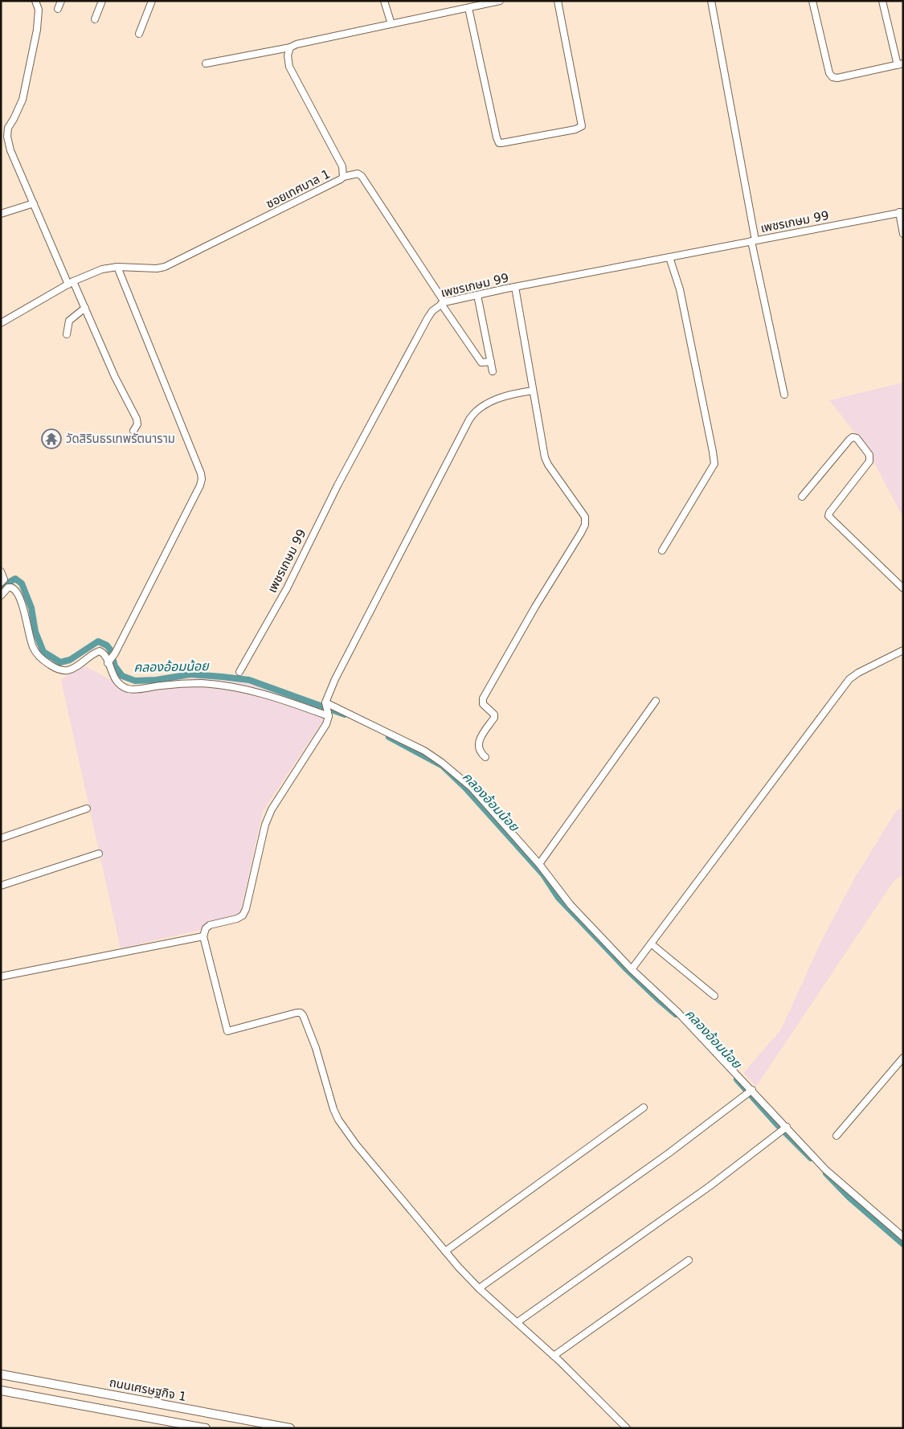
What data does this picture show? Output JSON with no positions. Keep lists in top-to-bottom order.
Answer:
{
  "streets": {
    "main road": ["ถนนเศรษฐกิจ 1"],
    "street": ["ซอยเทศบาล 1", "เพชรเกษม 99"]
  },
  "water": ["คลองอ้อมน้อย"],
  "places": {
    "temple": ["วัดสิรินธรเทพรัตนาราม"]
  }
}
